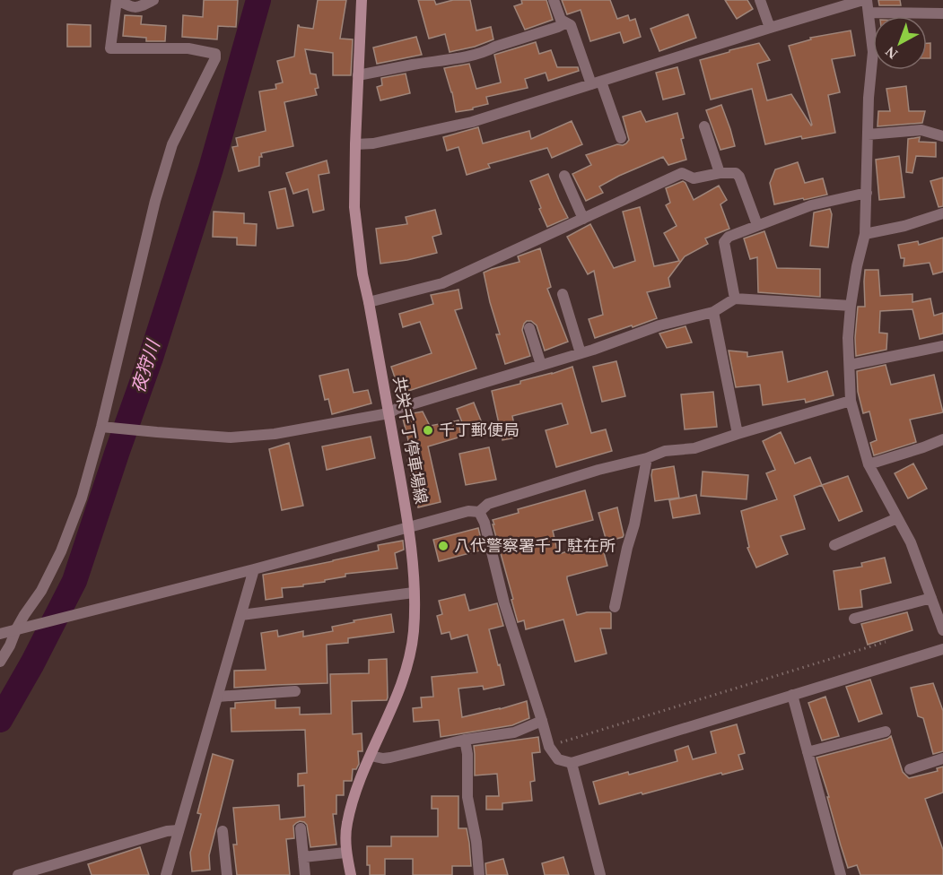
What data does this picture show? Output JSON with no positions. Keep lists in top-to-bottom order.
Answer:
{
  "streets": {
    "main road": ["共栄千丁停車場線"]
  },
  "water": ["夜狩川"],
  "places": ["千丁郵便局", "八代警察署千丁駐在所"],
  "north": "bottom left"
}
